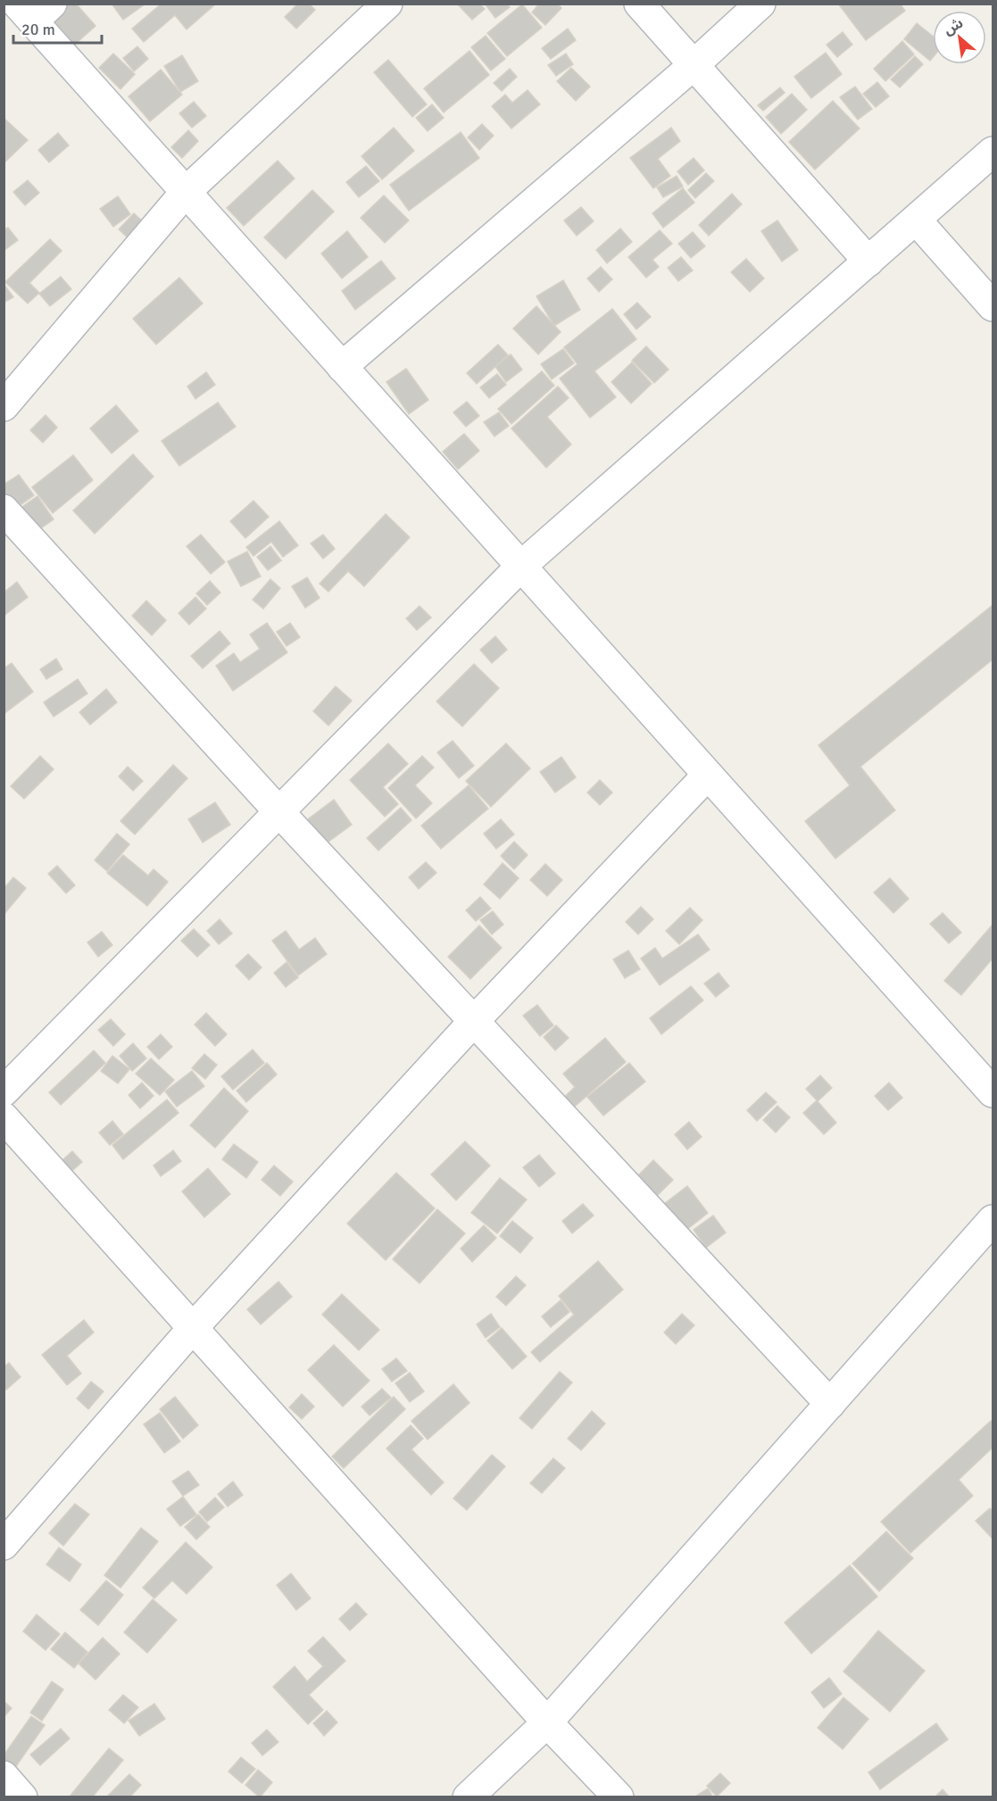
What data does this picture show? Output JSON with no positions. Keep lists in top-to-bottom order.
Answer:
{
  "scale_bar": "20 m",
  "north": "top left"
}
